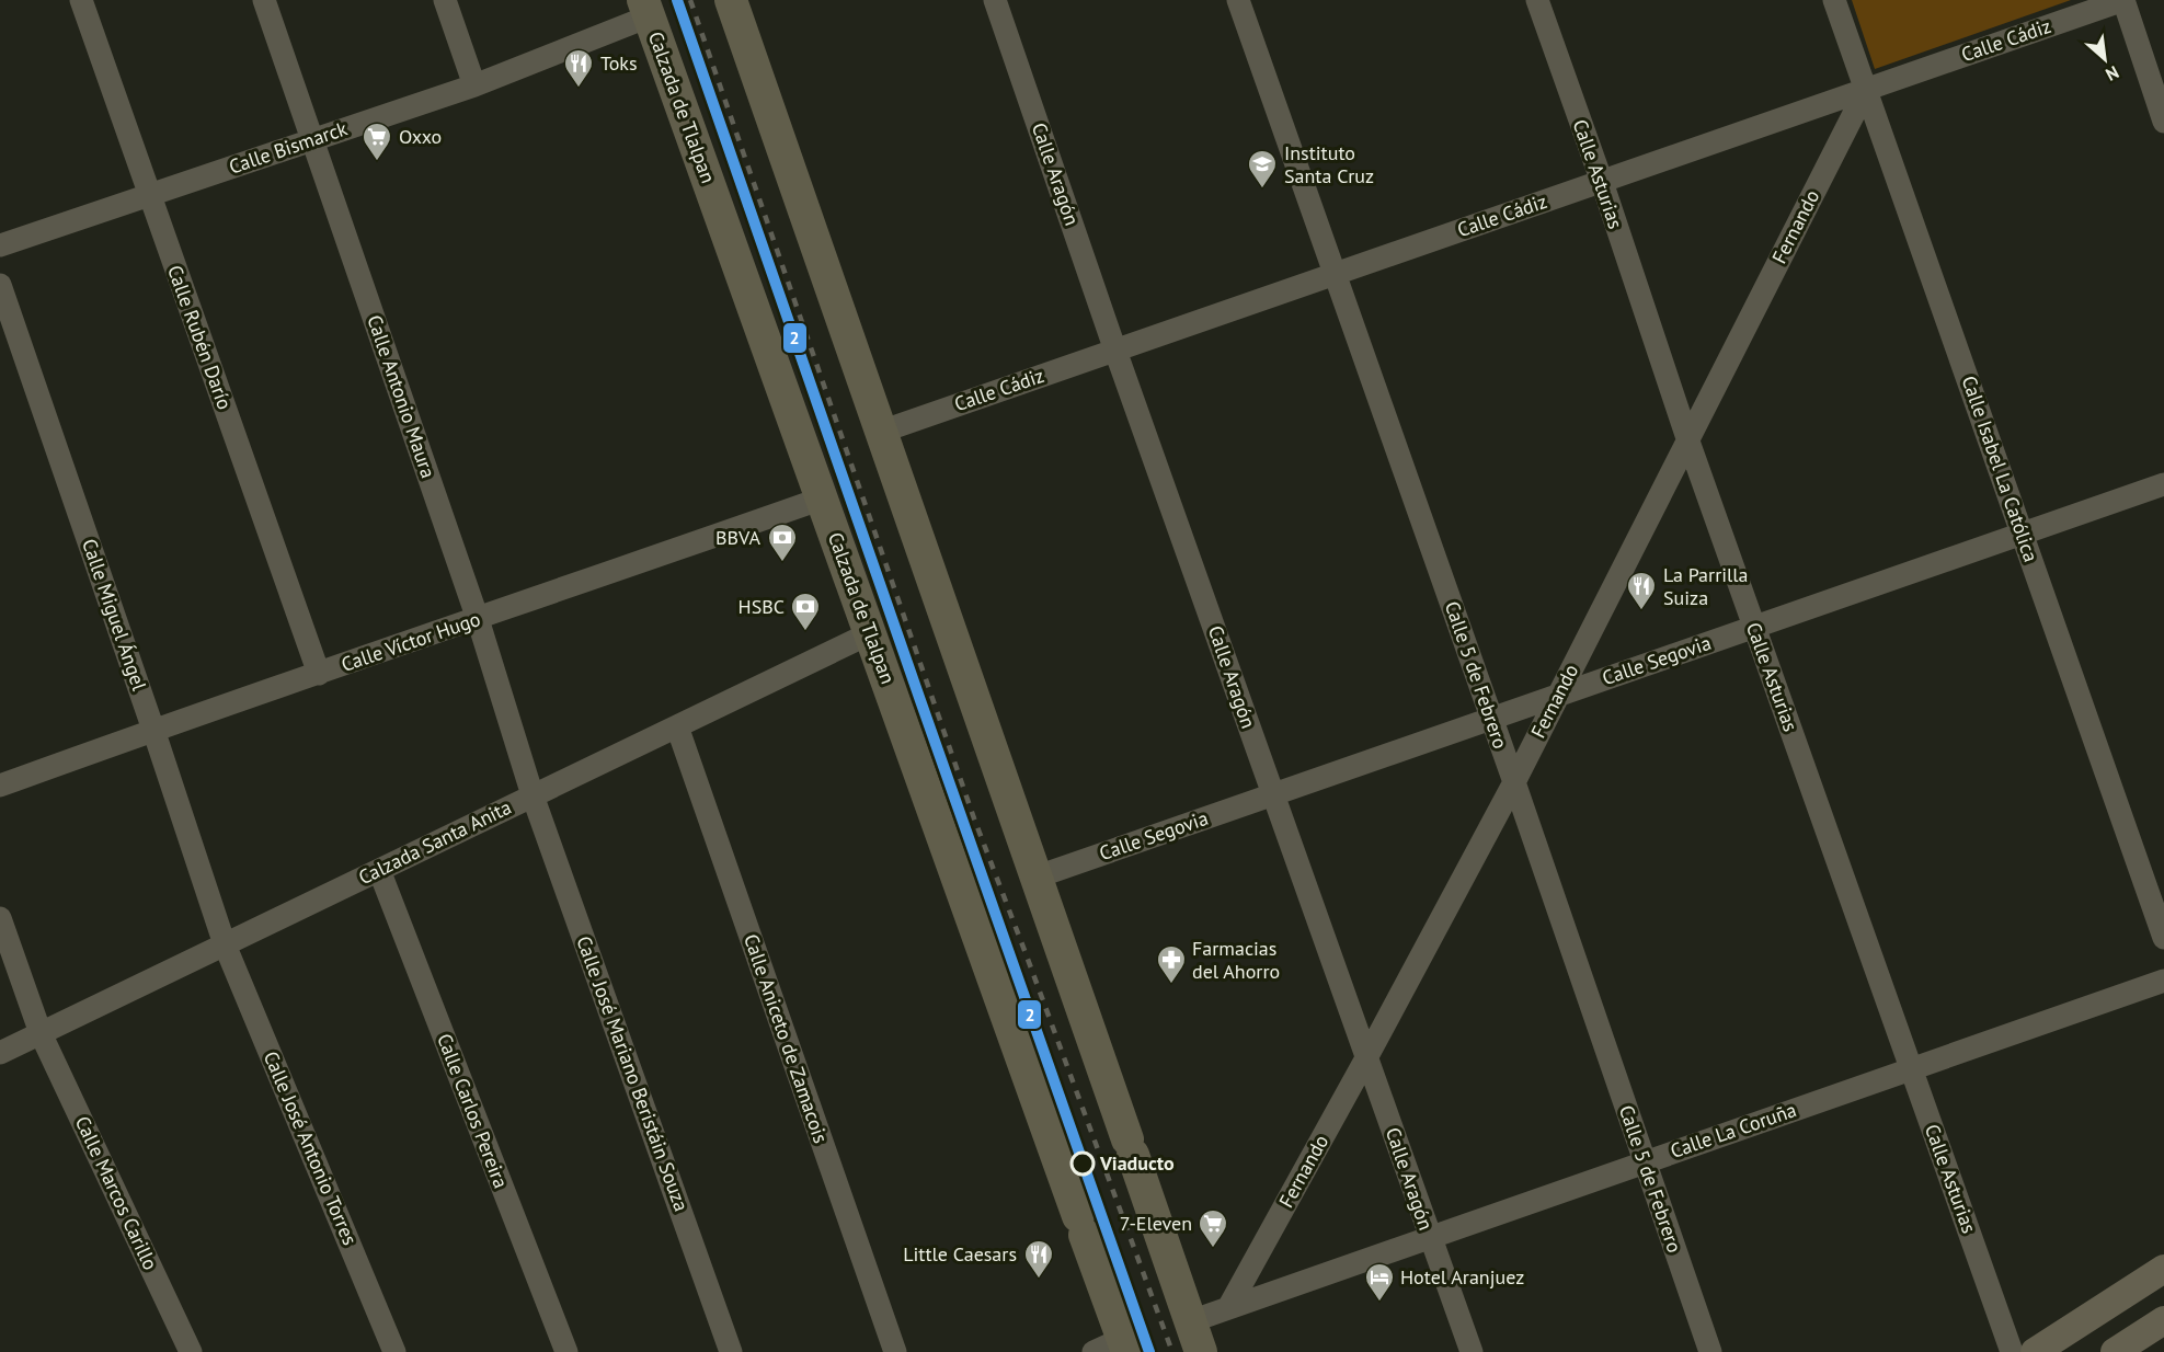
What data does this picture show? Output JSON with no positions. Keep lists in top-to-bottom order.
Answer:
{
  "streets": {
    "highway": ["Calzada de Tlalpan"],
    "street": [
      "Calle Cádiz",
      "Calle Bismarck",
      "Calle Aragón",
      "Calle Asturias",
      "Fernando",
      "Calle Rubén Darío",
      "Calle Antonio Maura",
      "Calle Isabel La Católica",
      "Calle Miguel Ángel",
      "Calle Víctor Hugo",
      "Calle Segovia",
      "Calle 5 de Febrero",
      "Calzada Santa Anita",
      "Calle Aniceto de Zamacois",
      "Calle José Mariano Beristáin Souza",
      "Calle Carlos Pereira",
      "Calle La Coruña",
      "Calle José Antonio Torres",
      "Calle Marcos Carillo"
    ]
  },
  "crossings": [
    ["Calle Cádiz", "Calle Aragón"],
    ["Calle Cádiz", "Calle Asturias"],
    ["Calle Cádiz", "Fernando"],
    ["Calle Cádiz", "Calle Isabel La Católica"],
    ["Calle Cádiz", "Calle 5 de Febrero"],
    ["Calzada de Tlalpan", "Calle Bismarck"],
    ["Calzada de Tlalpan", "Calle Víctor Hugo"],
    ["Calzada de Tlalpan", "Calzada Santa Anita"],
    ["Calle Bismarck", "Calle Rubén Darío"],
    ["Calle Bismarck", "Calle Antonio Maura"],
    ["Calle Aragón", "Fernando"],
    ["Calle Aragón", "Calle Segovia"],
    ["Calle Aragón", "Calle La Coruña"],
    ["Calle Asturias", "Fernando"],
    ["Calle Asturias", "Calle Segovia"],
    ["Calle Asturias", "Calle La Coruña"],
    ["Fernando", "Calle Isabel La Católica"],
    ["Fernando", "Calle Segovia"],
    ["Fernando", "Calle 5 de Febrero"],
    ["Fernando", "Calle La Coruña"],
    ["Calle Rubén Darío", "Calle Víctor Hugo"],
    ["Calle Antonio Maura", "Calle Víctor Hugo"],
    ["Calle Antonio Maura", "Calzada Santa Anita"],
    ["Calle Antonio Maura", "Calle José Mariano Beristáin Souza"],
    ["Calle Isabel La Católica", "Calle Segovia"],
    ["Calle Miguel Ángel", "Calle Víctor Hugo"],
    ["Calle Miguel Ángel", "Calzada Santa Anita"],
    ["Calle Miguel Ángel", "Calle José Antonio Torres"],
    ["Calle Segovia", "Calle 5 de Febrero"],
    ["Calle 5 de Febrero", "Calle La Coruña"],
    ["Calzada Santa Anita", "Calle Aniceto de Zamacois"],
    ["Calzada Santa Anita", "Calle José Mariano Beristáin Souza"],
    ["Calzada Santa Anita", "Calle Carlos Pereira"],
    ["Calzada Santa Anita", "Calle José Antonio Torres"],
    ["Calzada Santa Anita", "Calle Marcos Carillo"]
  ],
  "places": {
    "restaurant": ["Toks", "La Parrilla Suiza", "Little Caesars"],
    "supermarket": ["Oxxo", "7-Eleven"],
    "school or university": ["Instituto Santa Cruz"],
    "bank": ["BBVA", "HSBC"],
    "pharmacy": ["Farmacias del Ahorro"],
    "other": ["Viaducto"],
    "hotel": ["Hotel Aranjuez"]
  },
  "lines": ["transit line 2"],
  "north": "bottom right"
}
